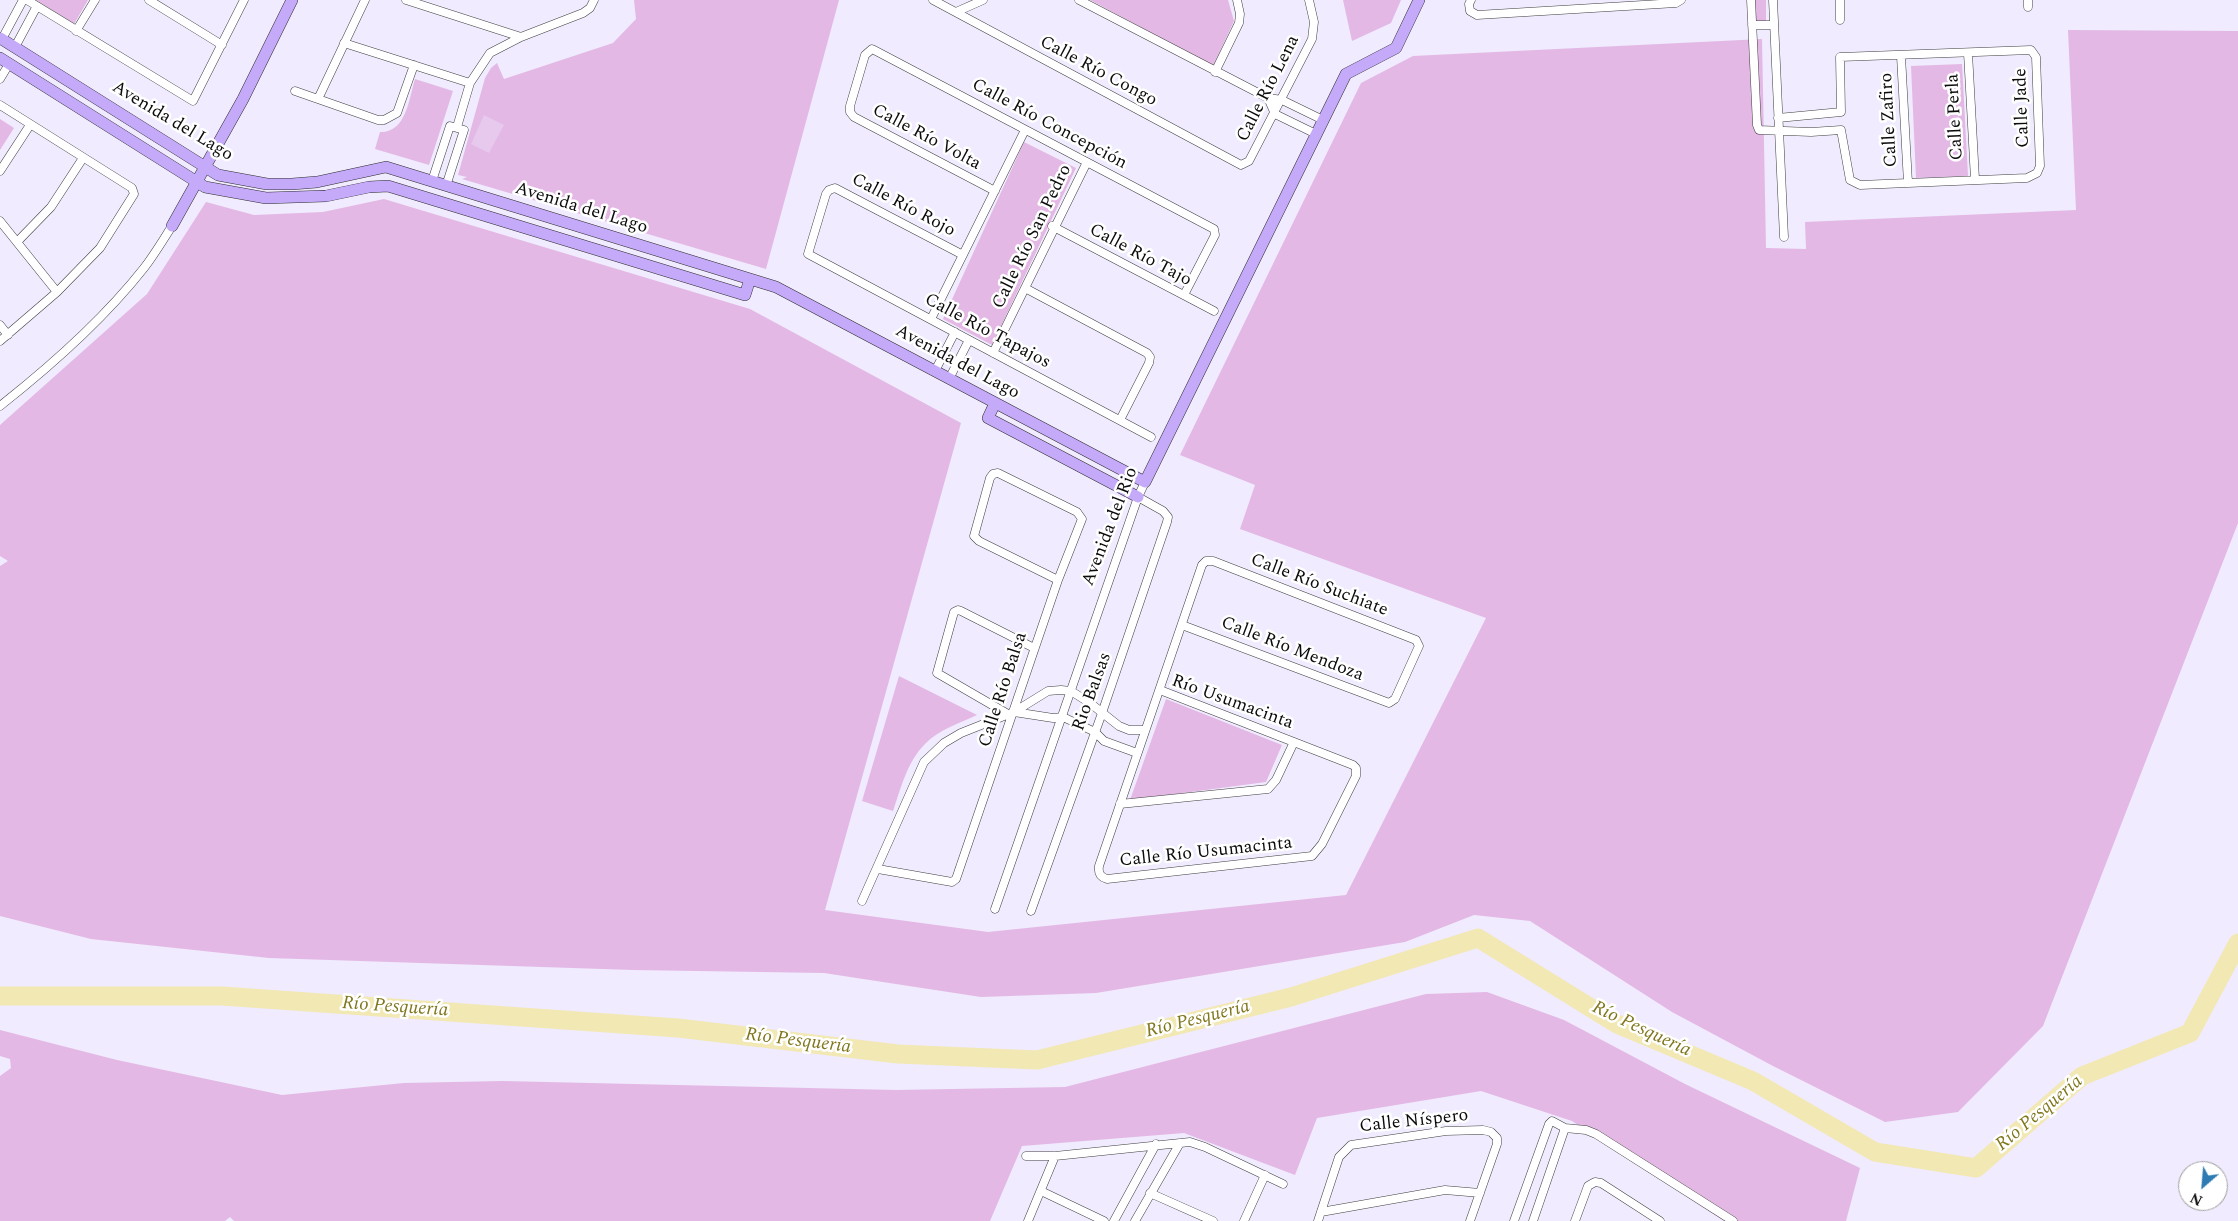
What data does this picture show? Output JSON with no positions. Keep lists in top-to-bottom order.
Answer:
{
  "streets": {
    "street": [
      "Calle Río Congo",
      "Calle Río Lena",
      "Calle Jade",
      "Calle Perla",
      "Calle Zafiro",
      "Avenida del Lago",
      "Calle Río Concepción",
      "Calle Río Volta",
      "Calle Río Rojo",
      "Calle Río San Pedro",
      "Calle Río Tajo",
      "Calle Río Tapajos",
      "Avenida del Rio",
      "Calle Río Suchiate",
      "Calle Río Mendoza",
      "Calle Río Balsa",
      "Rio Balsas",
      "Río Usumacinta",
      "Calle Río Usumacinta",
      "Calle Níspero"
    ]
  },
  "crossings": [
    ["Calle Río Congo", "Calle Río Lena"],
    ["Calle Jade", "Calle Perla"],
    ["Calle Jade", "Calle Zafiro"],
    ["Avenida del Lago", "Avenida del Rio"],
    ["Avenida del Lago", "Rio Balsas"],
    ["Calle Río Concepción", "Calle Río Volta"],
    ["Calle Río Concepción", "Calle Río San Pedro"],
    ["Calle Río Concepción", "Calle Río Tajo"],
    ["Calle Río Rojo", "Calle Río Tapajos"],
    ["Calle Río San Pedro", "Calle Río Tajo"],
    ["Calle Río San Pedro", "Calle Río Tapajos"],
    ["Avenida del Rio", "Rio Balsas"],
    ["Calle Río Suchiate", "Calle Río Mendoza"],
    ["Río Usumacinta", "Calle Río Usumacinta"]
  ],
  "water": ["Río Pesquería"],
  "north": "bottom left"
}
